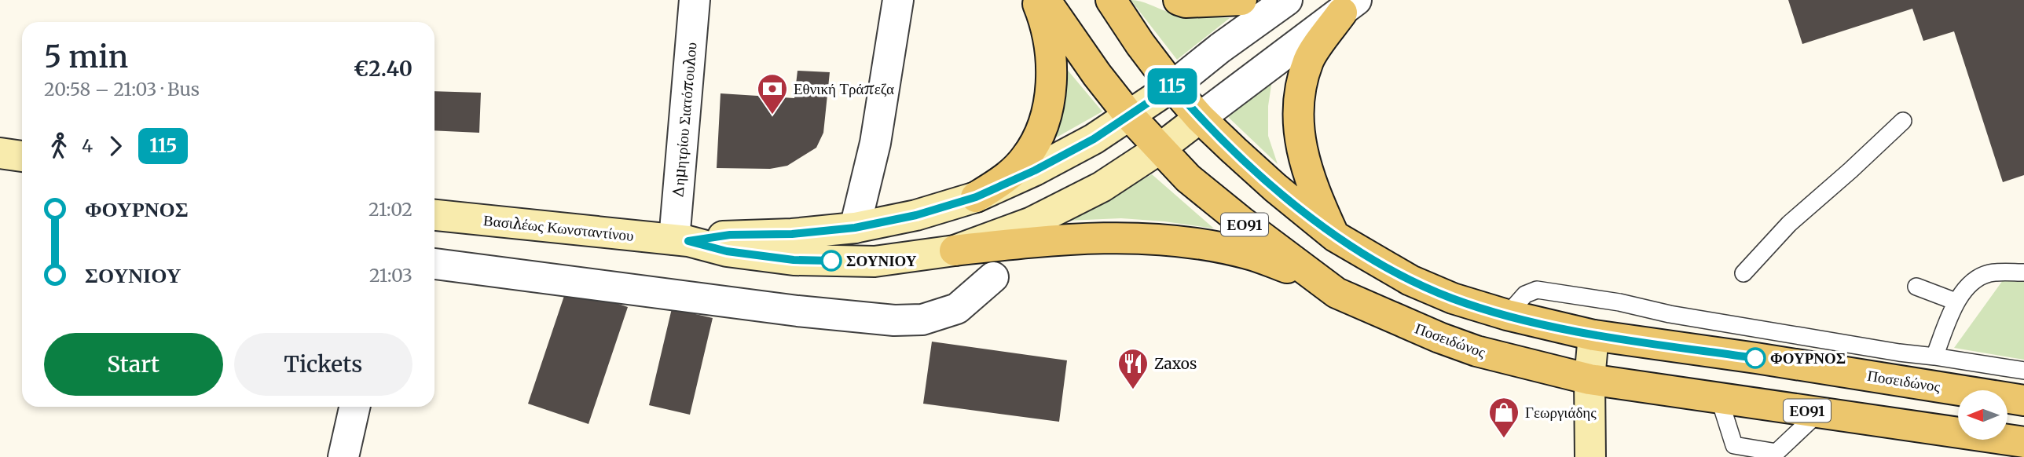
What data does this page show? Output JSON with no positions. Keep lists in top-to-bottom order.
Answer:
{
  "streets": {
    "main road": ["ΕΟ91", "Βασιλέως Κωνσταντίνου", "Ποσειδώνος"],
    "street": ["Δημητρίου Σιατόπουλου"]
  },
  "crossings": [
    ["Δημητρίου Σιατόπουλου", "Βασιλέως Κωνσταντίνου"],
    ["ΕΟ91", "Βασιλέως Κωνσταντίνου"],
    ["ΕΟ91", "Ποσειδώνος"],
    ["Βασιλέως Κωνσταντίνου", "Ποσειδώνος"]
  ],
  "places": {
    "bank": ["Εθνική Τράπεζα"],
    "other": ["ΣΟΥΝΙΟΥ", "ΦΟΥΡΝΟΣ"],
    "restaurant": ["Zaxos"],
    "shop": ["Γεωργιάδης"]
  },
  "lines": ["bus line 115"],
  "north": "left",
  "page": {
    "on_map": "115",
    "heading": ["5 min", "20:58 – 21:03 · Bus", "€2.40"],
    "legs": ["4", "115"],
    "list": [
      {
        "name": "ΦΟΥΡΝΟΣ",
        "value": "21:02"
      },
      {
        "name": "ΣΟΥΝΙΟΥ",
        "value": "21:03"
      }
    ],
    "buttons": ["Start", "Tickets"]
  }
}
